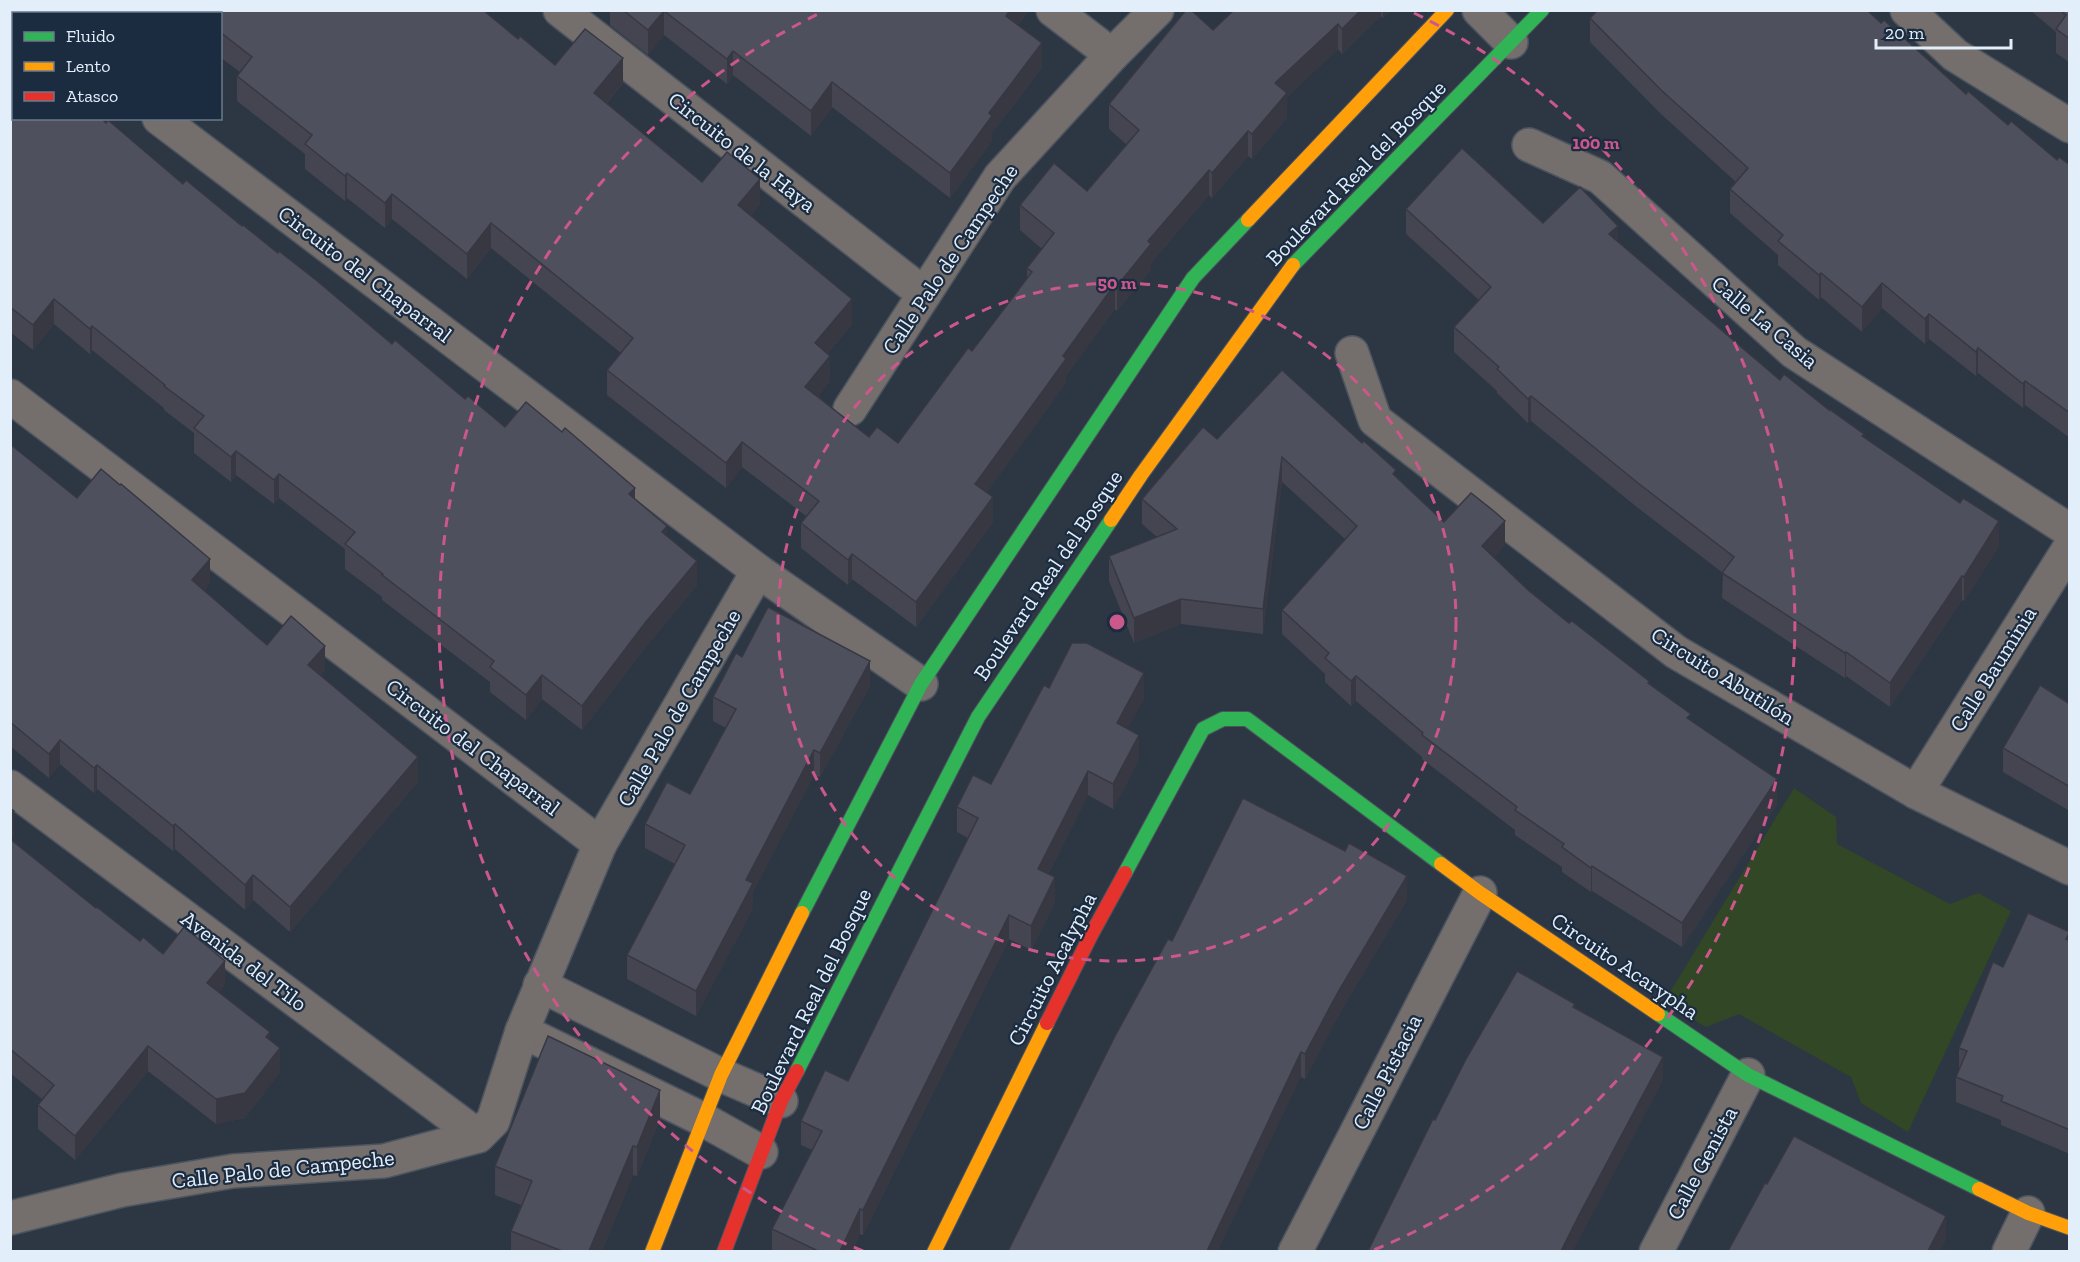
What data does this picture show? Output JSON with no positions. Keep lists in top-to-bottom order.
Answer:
{
  "streets": {
    "street": [
      "Circuito de la Haya",
      "Boulevard Real del Bosque",
      "Calle Palo de Campeche",
      "Circuito del Chaparral",
      "Calle La Casia",
      "Calle Bauminia",
      "Circuito Abutilón",
      "Avenida del Tilo",
      "Circuito Acarypha",
      "Circuito Acalypha",
      "Calle Pistacia",
      "Calle Genista"
    ]
  },
  "crossings": [
    ["Circuito de la Haya", "Calle Palo de Campeche"],
    ["Boulevard Real del Bosque", "Circuito del Chaparral"],
    ["Calle Palo de Campeche", "Circuito del Chaparral"],
    ["Calle Palo de Campeche", "Avenida del Tilo"],
    ["Calle Bauminia", "Circuito Abutilón"],
    ["Circuito Acarypha", "Circuito Acalypha"],
    ["Circuito Acarypha", "Calle Pistacia"],
    ["Circuito Acarypha", "Calle Genista"]
  ],
  "legend": ["Fluido", "Lento", "Atasco"],
  "scale_bar": "20 m",
  "rings": ["100 m", "50 m"]
}
